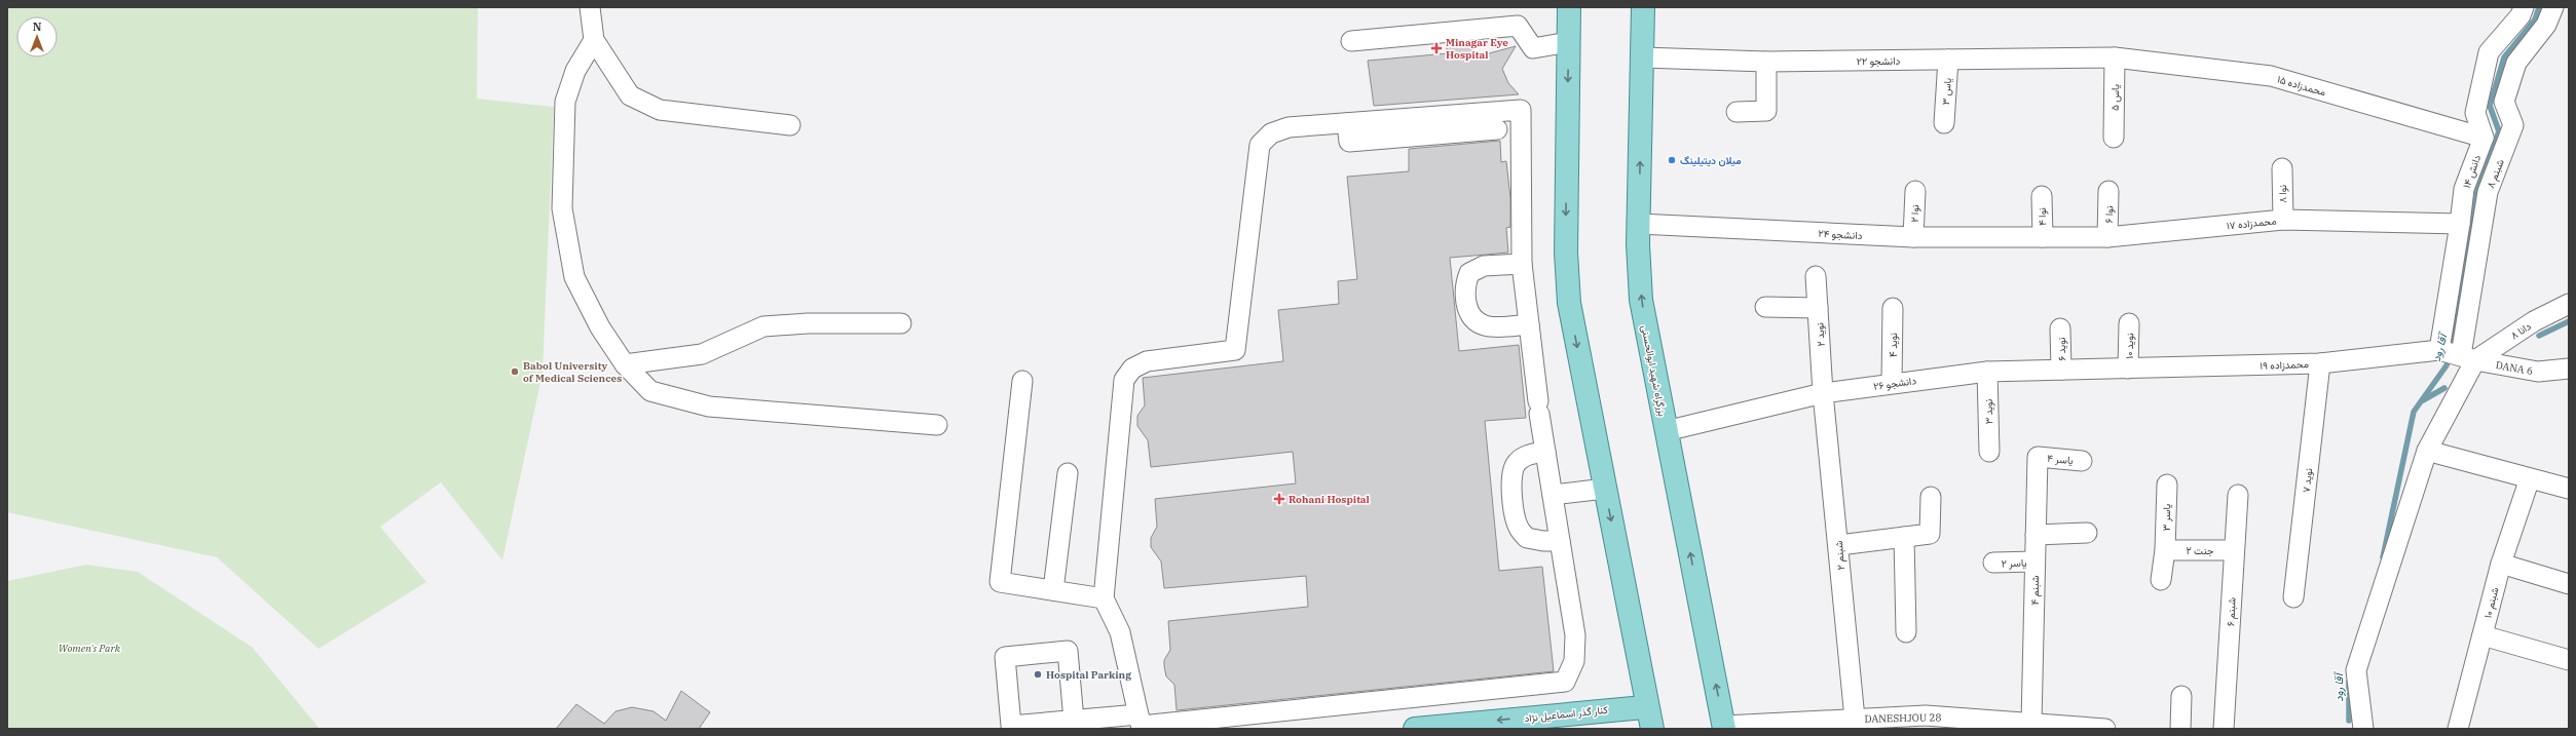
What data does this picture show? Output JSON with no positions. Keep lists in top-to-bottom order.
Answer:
{
  "streets": {
    "main road": ["بزرگراه شهید ابوالحسنی", "کنار گذر اسماعیل نژاد"],
    "street": [
      "دانشجو ۲۲",
      "محمدزاده ۱۵",
      "یاس ۳",
      "یاس ۵",
      "دانش ۱۴",
      "شبنم ۸",
      "نوا ۸",
      "نوا ۲",
      "نوا ۶",
      "نوا ۴",
      "محمدزاده ۱۷",
      "دانشجو ۲۴",
      "دانا ۸",
      "نوید ۲",
      "نوید ۴",
      "نوید ۱۰",
      "نوید ۶",
      "محمدزاده ۱۹",
      "DANA 6",
      "دانشجو ۲۶",
      "نوید ۳",
      "یاسر ۴",
      "نوید ۷",
      "یاسر ۳",
      "جنت ۲",
      "شبنم ۲",
      "یاسر ۲",
      "شبنم ۴",
      "شبنم ۱۰",
      "شبنم ۶",
      "DANESHJOU 28"
    ]
  },
  "crossings": [
    ["دانشجو ۲۲", "محمدزاده ۱۵"],
    ["دانشجو ۲۲", "یاس ۳"],
    ["دانشجو ۲۲", "یاس ۵"],
    ["دانشجو ۲۲", "بزرگراه شهید ابوالحسنی"],
    ["محمدزاده ۱۵", "یاس ۵"],
    ["محمدزاده ۱۵", "دانش ۱۴"],
    ["دانش ۱۴", "محمدزاده ۱۷"],
    ["دانش ۱۴", "محمدزاده ۱۹"],
    ["دانش ۱۴", "DANA 6"],
    ["شبنم ۸", "دانا ۸"],
    ["شبنم ۸", "DANA 6"],
    ["نوا ۸", "محمدزاده ۱۷"],
    ["نوا ۲", "دانشجو ۲۴"],
    ["نوا ۶", "محمدزاده ۱۷"],
    ["نوا ۴", "محمدزاده ۱۷"],
    ["نوا ۴", "دانشجو ۲۴"],
    ["محمدزاده ۱۷", "دانشجو ۲۴"],
    ["دانشجو ۲۴", "بزرگراه شهید ابوالحسنی"],
    ["دانا ۸", "DANA 6"],
    ["نوید ۲", "دانشجو ۲۶"],
    ["نوید ۲", "شبنم ۲"],
    ["نوید ۴", "دانشجو ۲۶"],
    ["نوید ۱۰", "محمدزاده ۱۹"],
    ["نوید ۱۰", "دانشجو ۲۶"],
    ["نوید ۶", "دانشجو ۲۶"],
    ["محمدزاده ۱۹", "DANA 6"],
    ["محمدزاده ۱۹", "دانشجو ۲۶"],
    ["محمدزاده ۱۹", "نوید ۷"],
    ["بزرگراه شهید ابوالحسنی", "دانشجو ۲۶"],
    ["بزرگراه شهید ابوالحسنی", "DANESHJOU 28"],
    ["دانشجو ۲۶", "نوید ۳"],
    ["دانشجو ۲۶", "شبنم ۲"],
    ["یاسر ۴", "شبنم ۴"],
    ["یاسر ۳", "جنت ۲"],
    ["جنت ۲", "شبنم ۶"],
    ["شبنم ۲", "DANESHJOU 28"],
    ["یاسر ۲", "شبنم ۴"],
    ["شبنم ۴", "DANESHJOU 28"]
  ],
  "one_way": ["کنار گذر اسماعیل نژاد"],
  "water": ["آقا رود"],
  "parks": ["Women's Park"],
  "places": {
    "health": ["Minagar Eye Hospital", "Rohani Hospital"],
    "other": ["میلان دیتیلینگ", "Babol University of Medical Sciences", "Hospital Parking"]
  },
  "north": "top"
}
